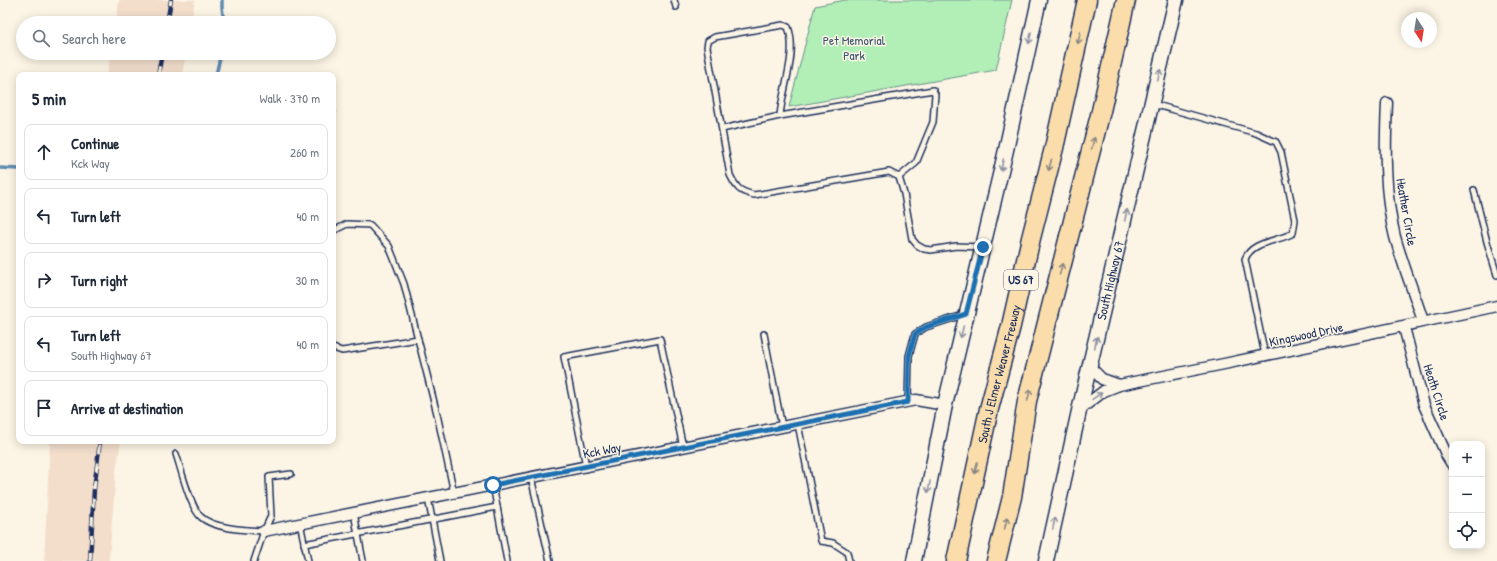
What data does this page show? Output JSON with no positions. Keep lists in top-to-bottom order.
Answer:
{
  "streets": {
    "highway": ["US 67", "South J Elmer Weaver Freeway"],
    "main road": ["South Highway 67"],
    "street": [
      "Heather Circle",
      "Kingswood Drive",
      "Heath Circle",
      "Kck Way"
    ]
  },
  "crossings": [
    ["Heather Circle", "Kingswood Drive"],
    ["South Highway 67", "Kingswood Drive"],
    ["Kingswood Drive", "Heath Circle"]
  ],
  "one_way": ["South Highway 67"],
  "parks": ["Pet Memorial Park"],
  "north": "bottom",
  "page": {
    "search": "Search here",
    "heading": ["5 min", "Walk · 370 m"],
    "list": [
      ["Continue", "Kck Way", "260 m"],
      ["Turn left", "40 m"],
      ["Turn right", "30 m"],
      ["Turn left", "South Highway 67", "40 m"],
      "Arrive at destination"
    ],
    "map_buttons": ["+", "−"]
  }
}
